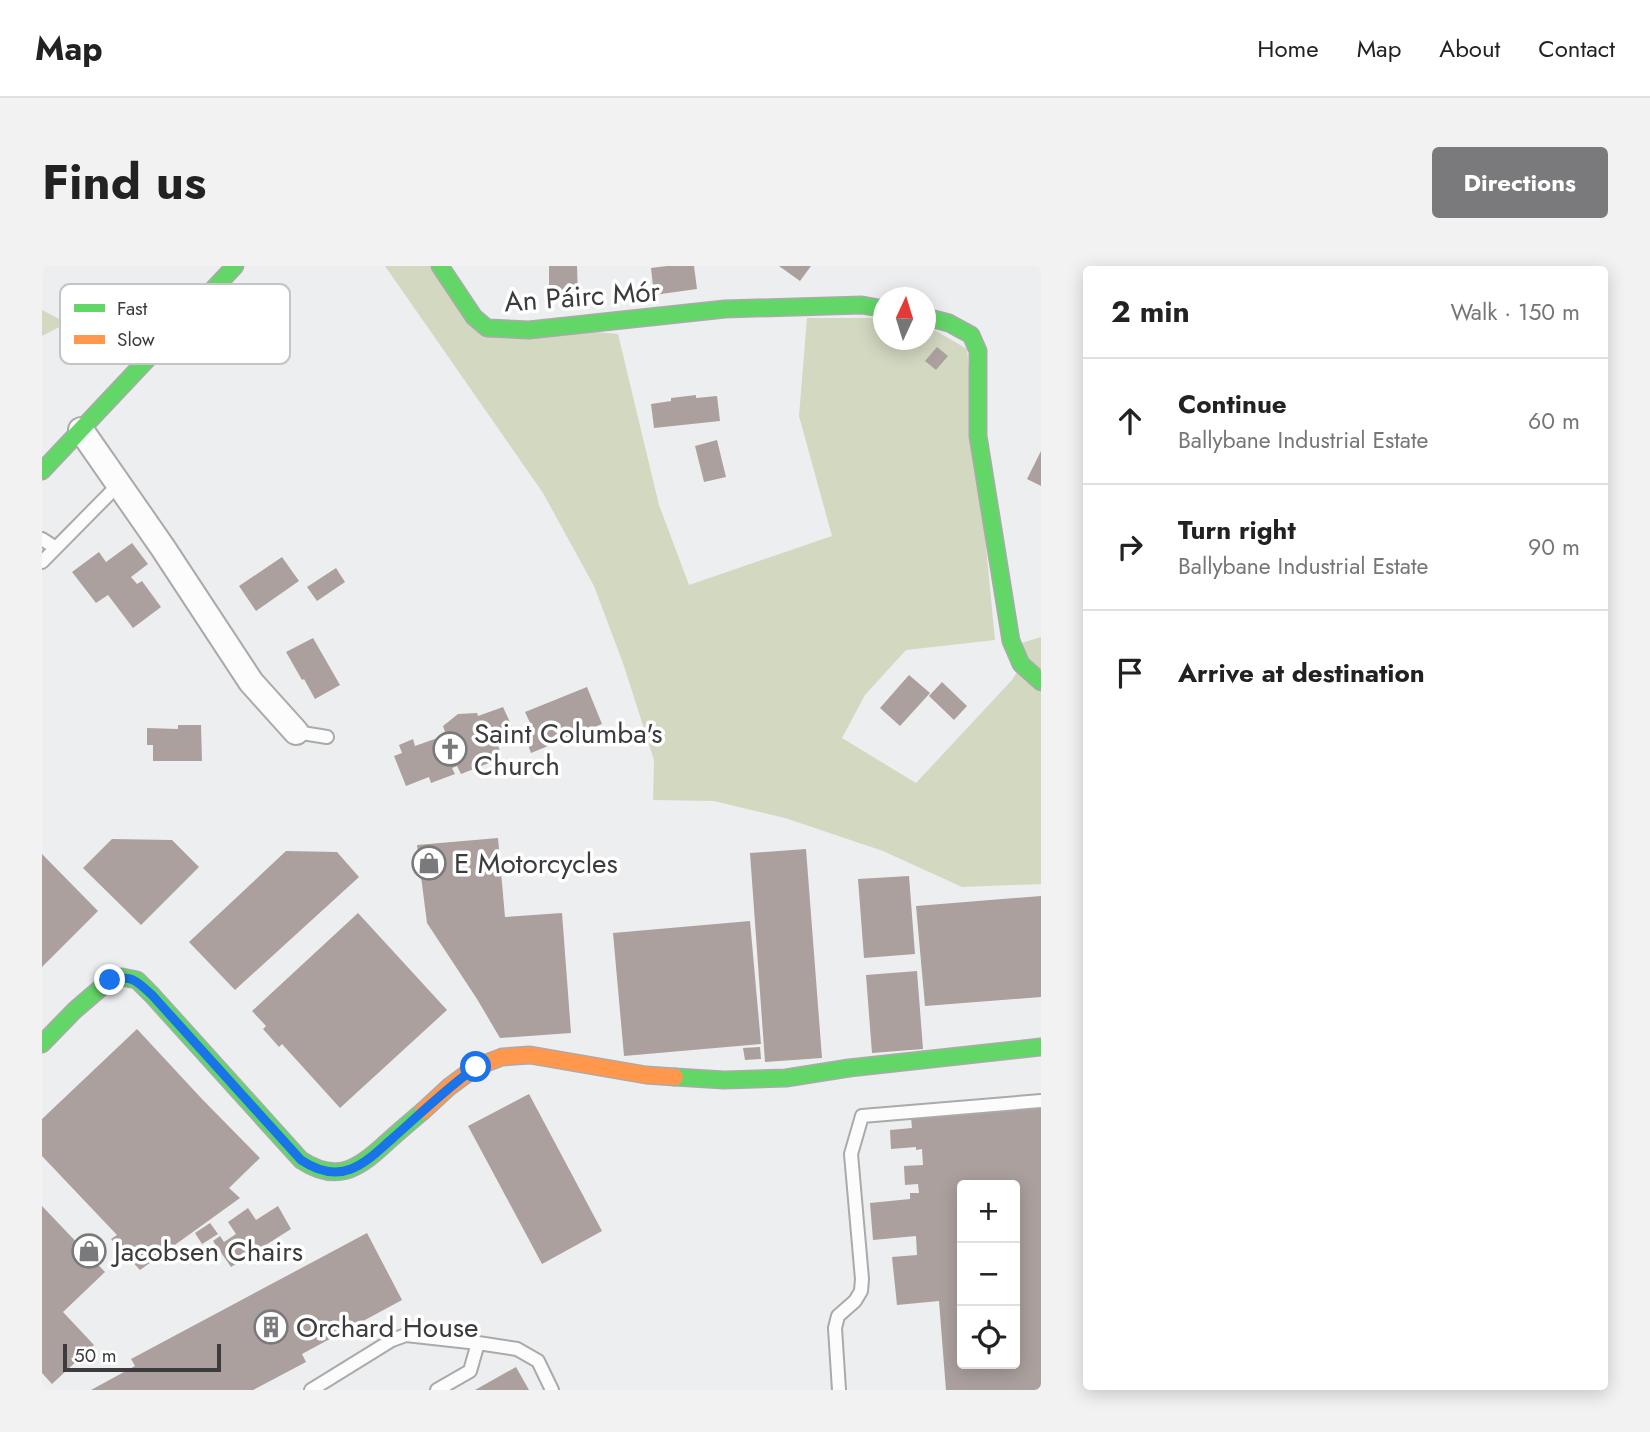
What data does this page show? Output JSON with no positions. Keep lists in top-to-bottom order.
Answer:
{
  "streets": {
    "street": ["An Páirc Mór"]
  },
  "places": {
    "church": ["Saint Columba's Church"],
    "shop": ["E Motorcycles", "Jacobsen Chairs"],
    "building": ["Orchard House"]
  },
  "legend": ["Fast", "Slow"],
  "scale_bar": "50 m",
  "north": "top",
  "page": {
    "header": "Map",
    "nav": [
      "Home",
      "Map",
      "About",
      "Contact"
    ],
    "title": "Find us",
    "buttons": "Directions",
    "heading": ["2 min", "Walk · 150 m"],
    "list": [
      ["Continue", "Ballybane Industrial Estate", "60 m"],
      ["Turn right", "Ballybane Industrial Estate", "90 m"],
      "Arrive at destination"
    ],
    "map_buttons": ["+", "−"],
    "scale": "50 m"
  }
}
